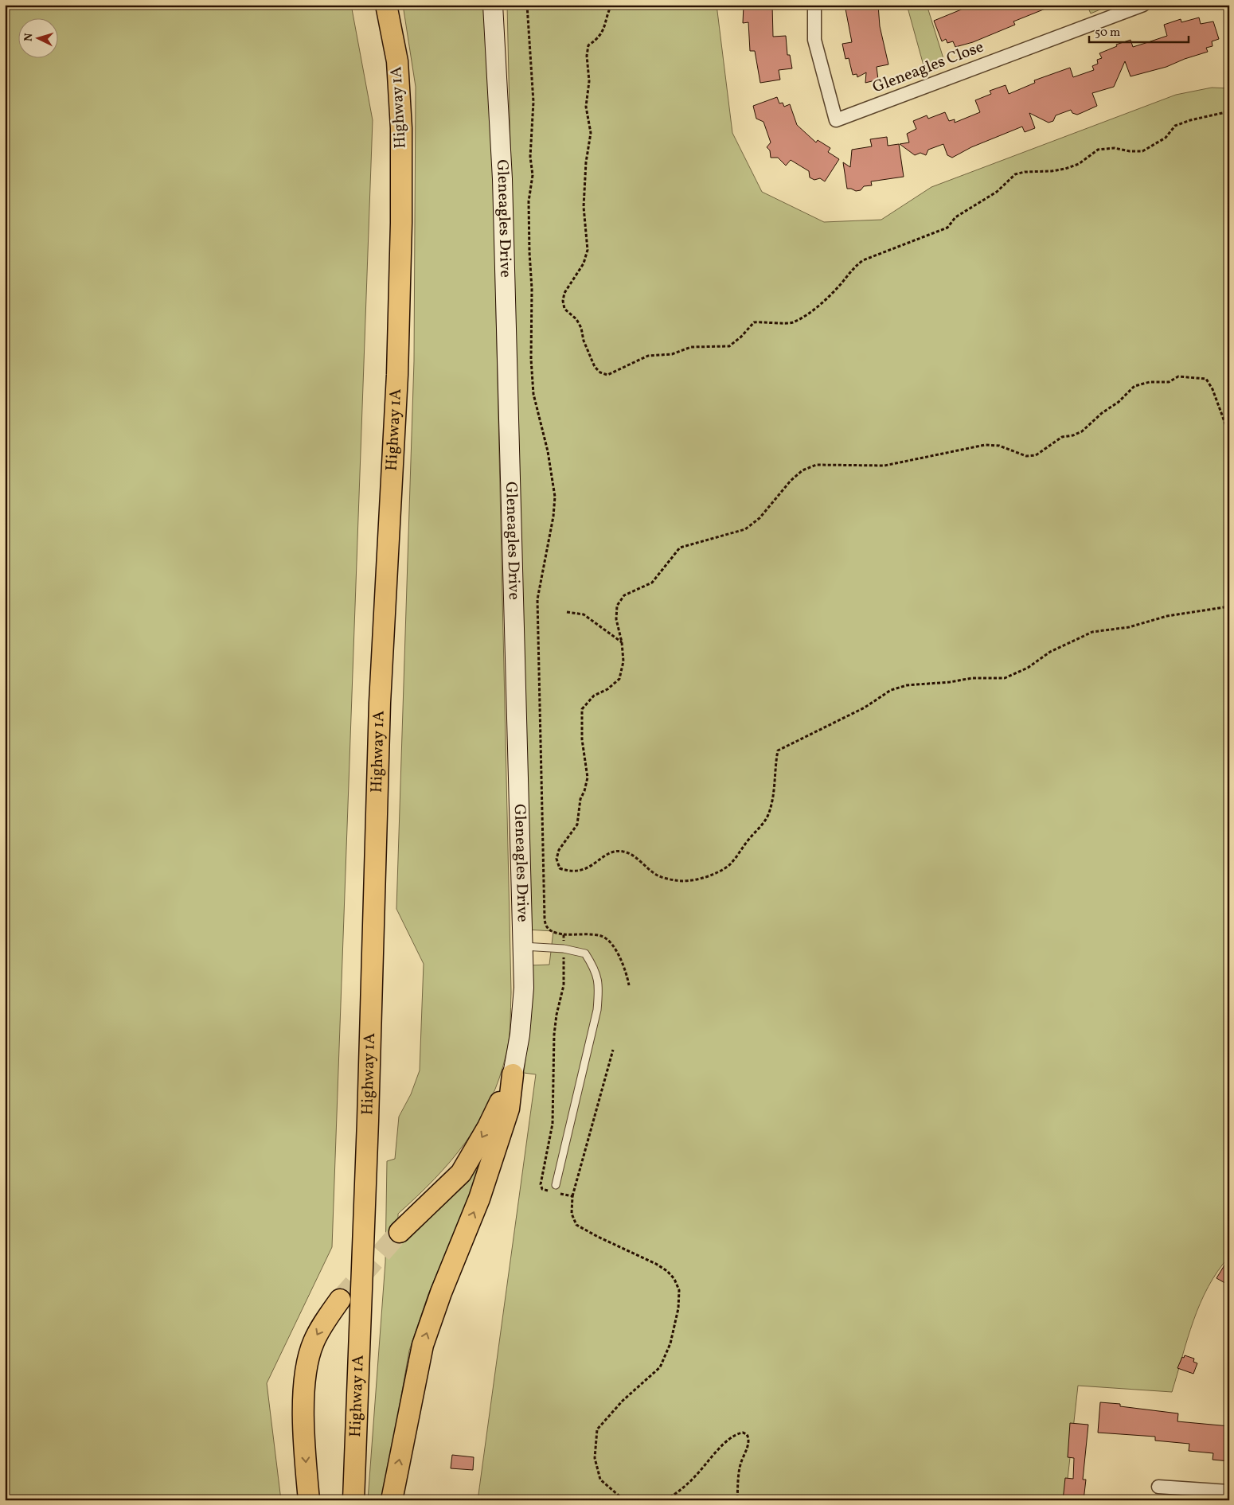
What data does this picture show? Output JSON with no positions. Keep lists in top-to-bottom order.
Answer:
{
  "streets": {
    "main road": ["Highway 1A"],
    "street": ["Gleneagles Close", "Gleneagles Drive"]
  },
  "scale_bar": "50 m",
  "north": "left"
}
